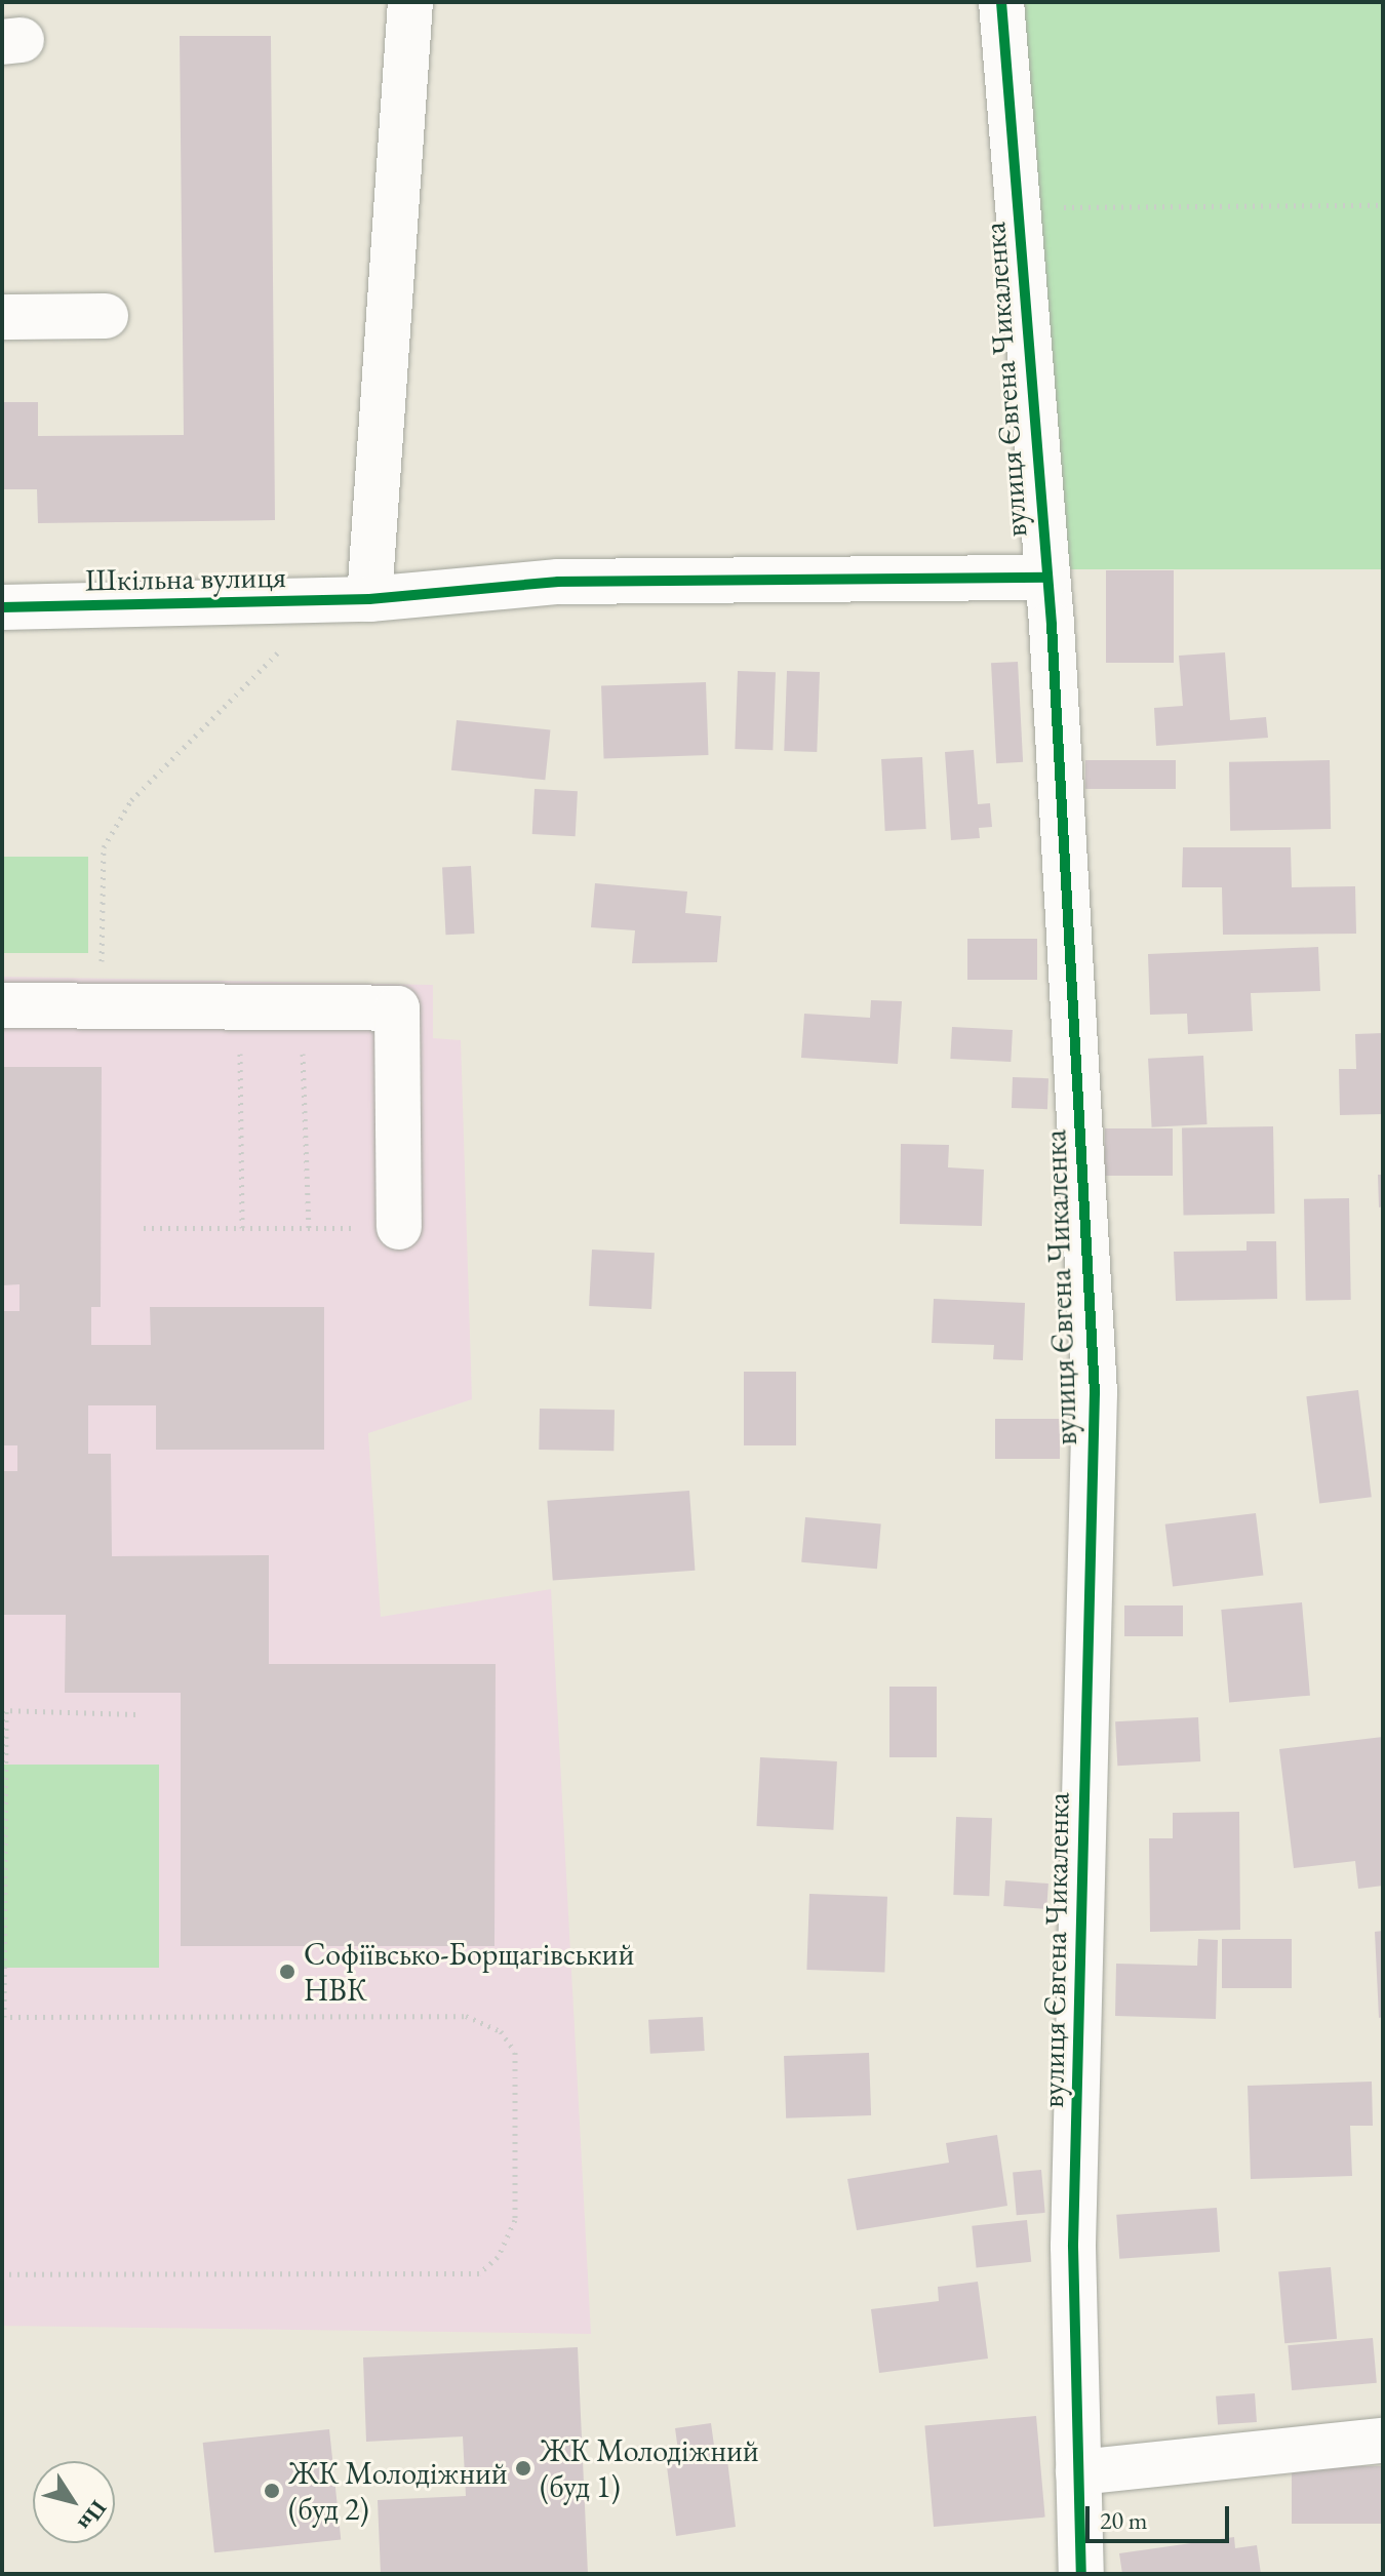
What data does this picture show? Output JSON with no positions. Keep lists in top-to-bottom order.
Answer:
{
  "streets": {
    "street": ["вулиця Євгена Чикаленка", "Шкільна вулиця"]
  },
  "crossings": [
    ["вулиця Євгена Чикаленка", "Шкільна вулиця"]
  ],
  "places": ["Софіївсько-Борщагівський НВК", "ЖК Молодіжний (буд 1)", "ЖК Молодіжний (буд 2)"],
  "scale_bar": "20 m",
  "north": "bottom right"
}
